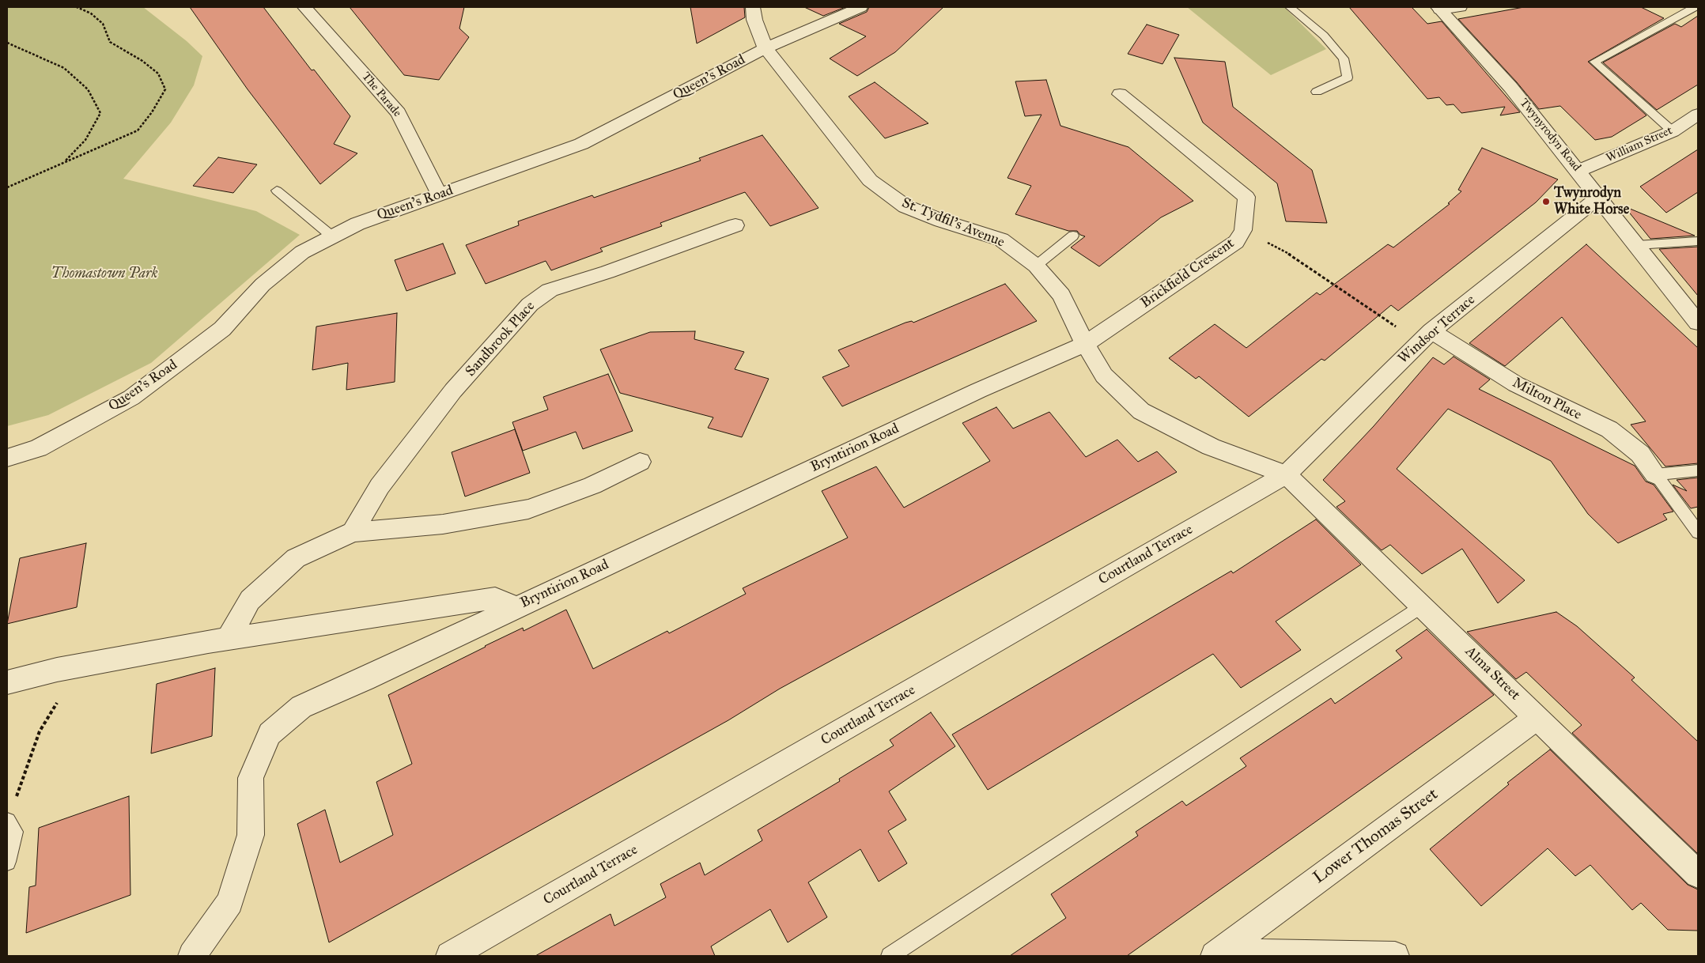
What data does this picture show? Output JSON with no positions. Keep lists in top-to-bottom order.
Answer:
{
  "streets": {
    "street": [
      "Queen's Road",
      "The Parade",
      "Twynyrodyn Road",
      "William Street",
      "St. Tydfil's Avenue",
      "Brickfield Crescent",
      "Windsor Terrace",
      "Sandbrook Place",
      "Milton Place",
      "Bryntirion Road",
      "Courtland Terrace",
      "Alma Street",
      "Lower Thomas Street"
    ]
  },
  "crossings": [
    ["Queen's Road", "The Parade"],
    ["Queen's Road", "St. Tydfil's Avenue"],
    ["Twynyrodyn Road", "William Street"],
    ["Twynyrodyn Road", "Windsor Terrace"],
    ["St. Tydfil's Avenue", "Brickfield Crescent"],
    ["St. Tydfil's Avenue", "Windsor Terrace"],
    ["St. Tydfil's Avenue", "Bryntirion Road"],
    ["St. Tydfil's Avenue", "Courtland Terrace"],
    ["St. Tydfil's Avenue", "Alma Street"],
    ["Brickfield Crescent", "Bryntirion Road"],
    ["Windsor Terrace", "Milton Place"],
    ["Windsor Terrace", "Courtland Terrace"],
    ["Windsor Terrace", "Alma Street"],
    ["Courtland Terrace", "Alma Street"],
    ["Alma Street", "Lower Thomas Street"]
  ],
  "parks": ["Thomastown Park"],
  "places": ["Twynrodyn White Horse"]
}
